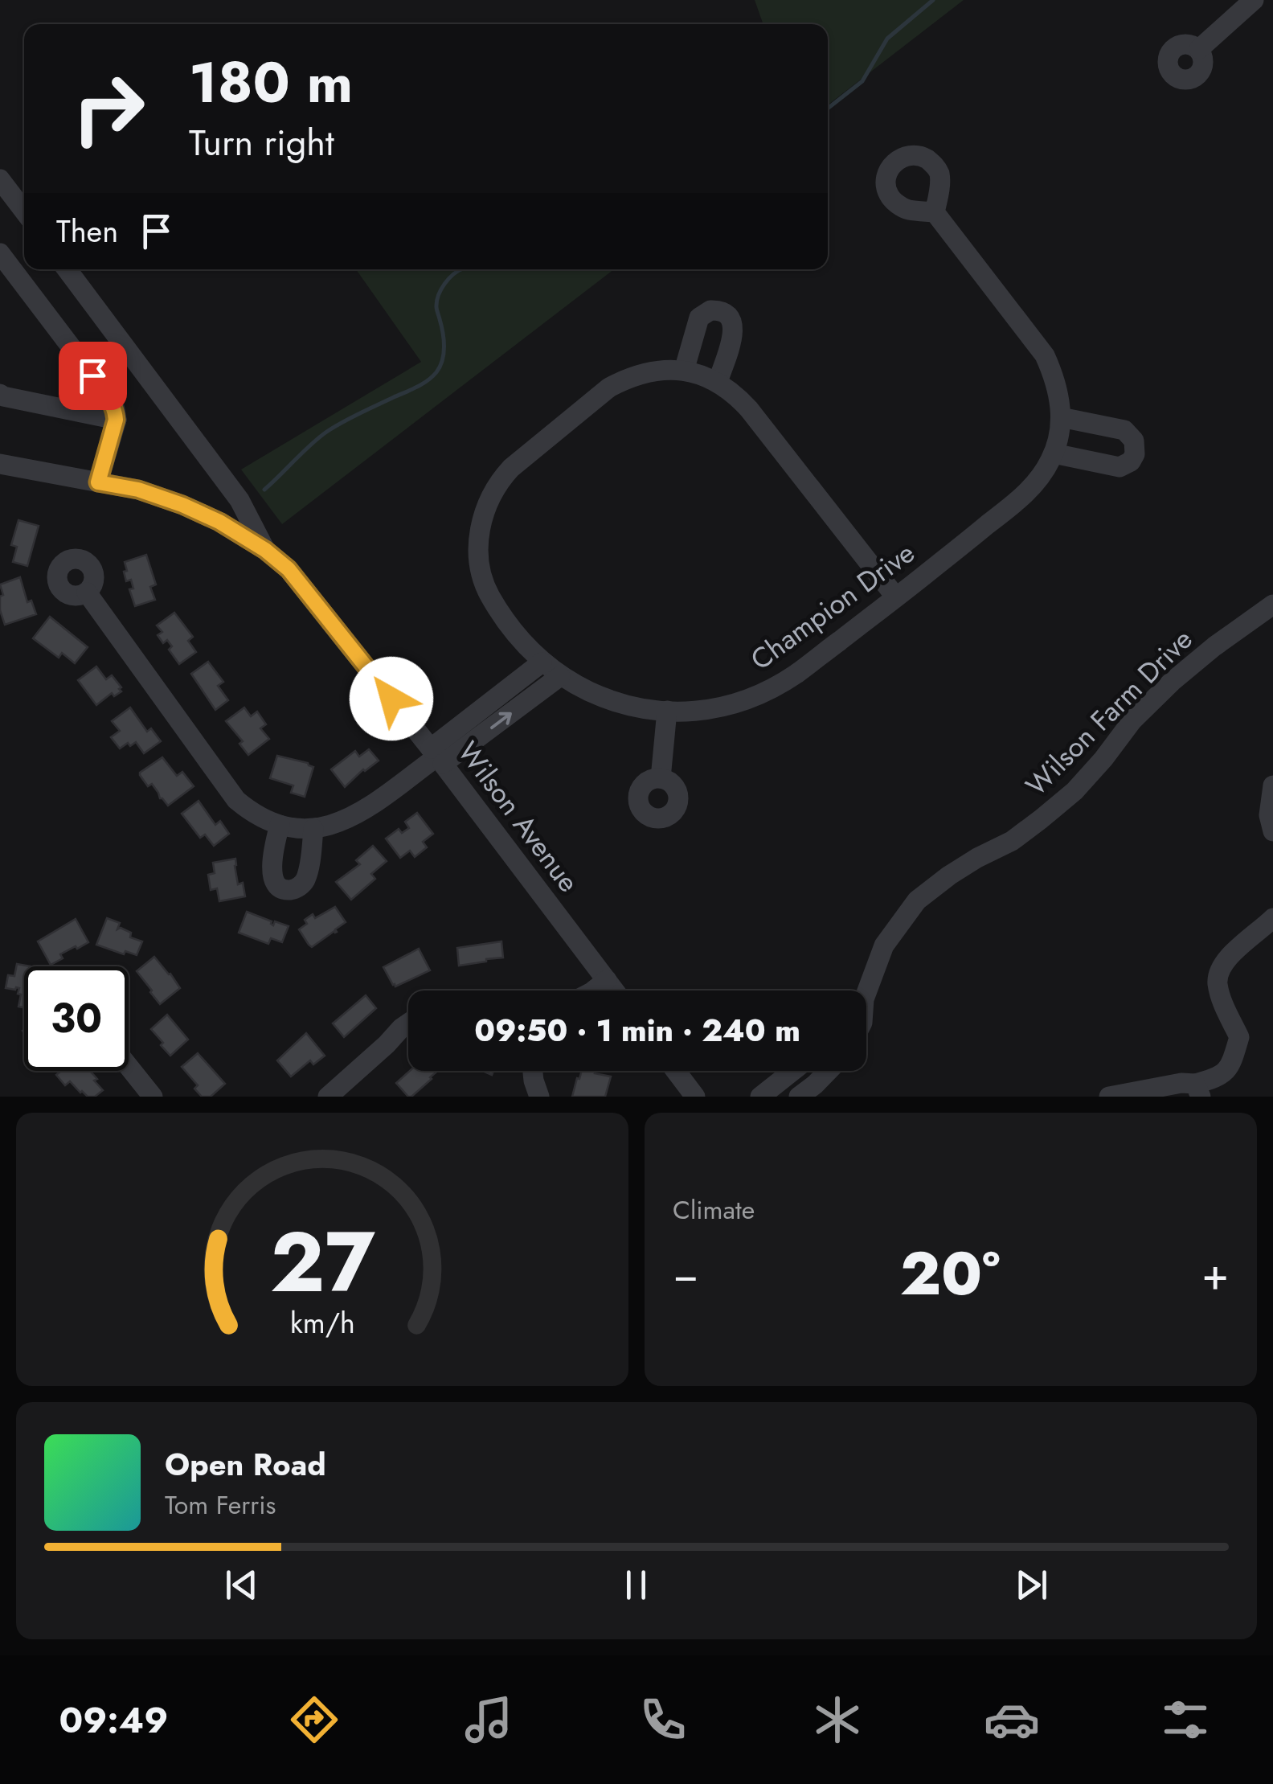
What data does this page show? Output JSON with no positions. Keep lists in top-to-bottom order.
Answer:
{
  "streets": {
    "street": ["Champion Drive", "Wilson Farm Drive", "Wilson Avenue"]
  },
  "page": {
    "turn": ["180 m", "Turn right"],
    "then": "Then",
    "limit": "30",
    "trip": "09:50 · 1 min · 240 m",
    "tile": "Climate",
    "heat": ["−", "20°", "+"],
    "song": ["Open Road", "Tom Ferris"],
    "tabs": "09:49",
    "gauge": ["27", "km/h"]
  }
}
